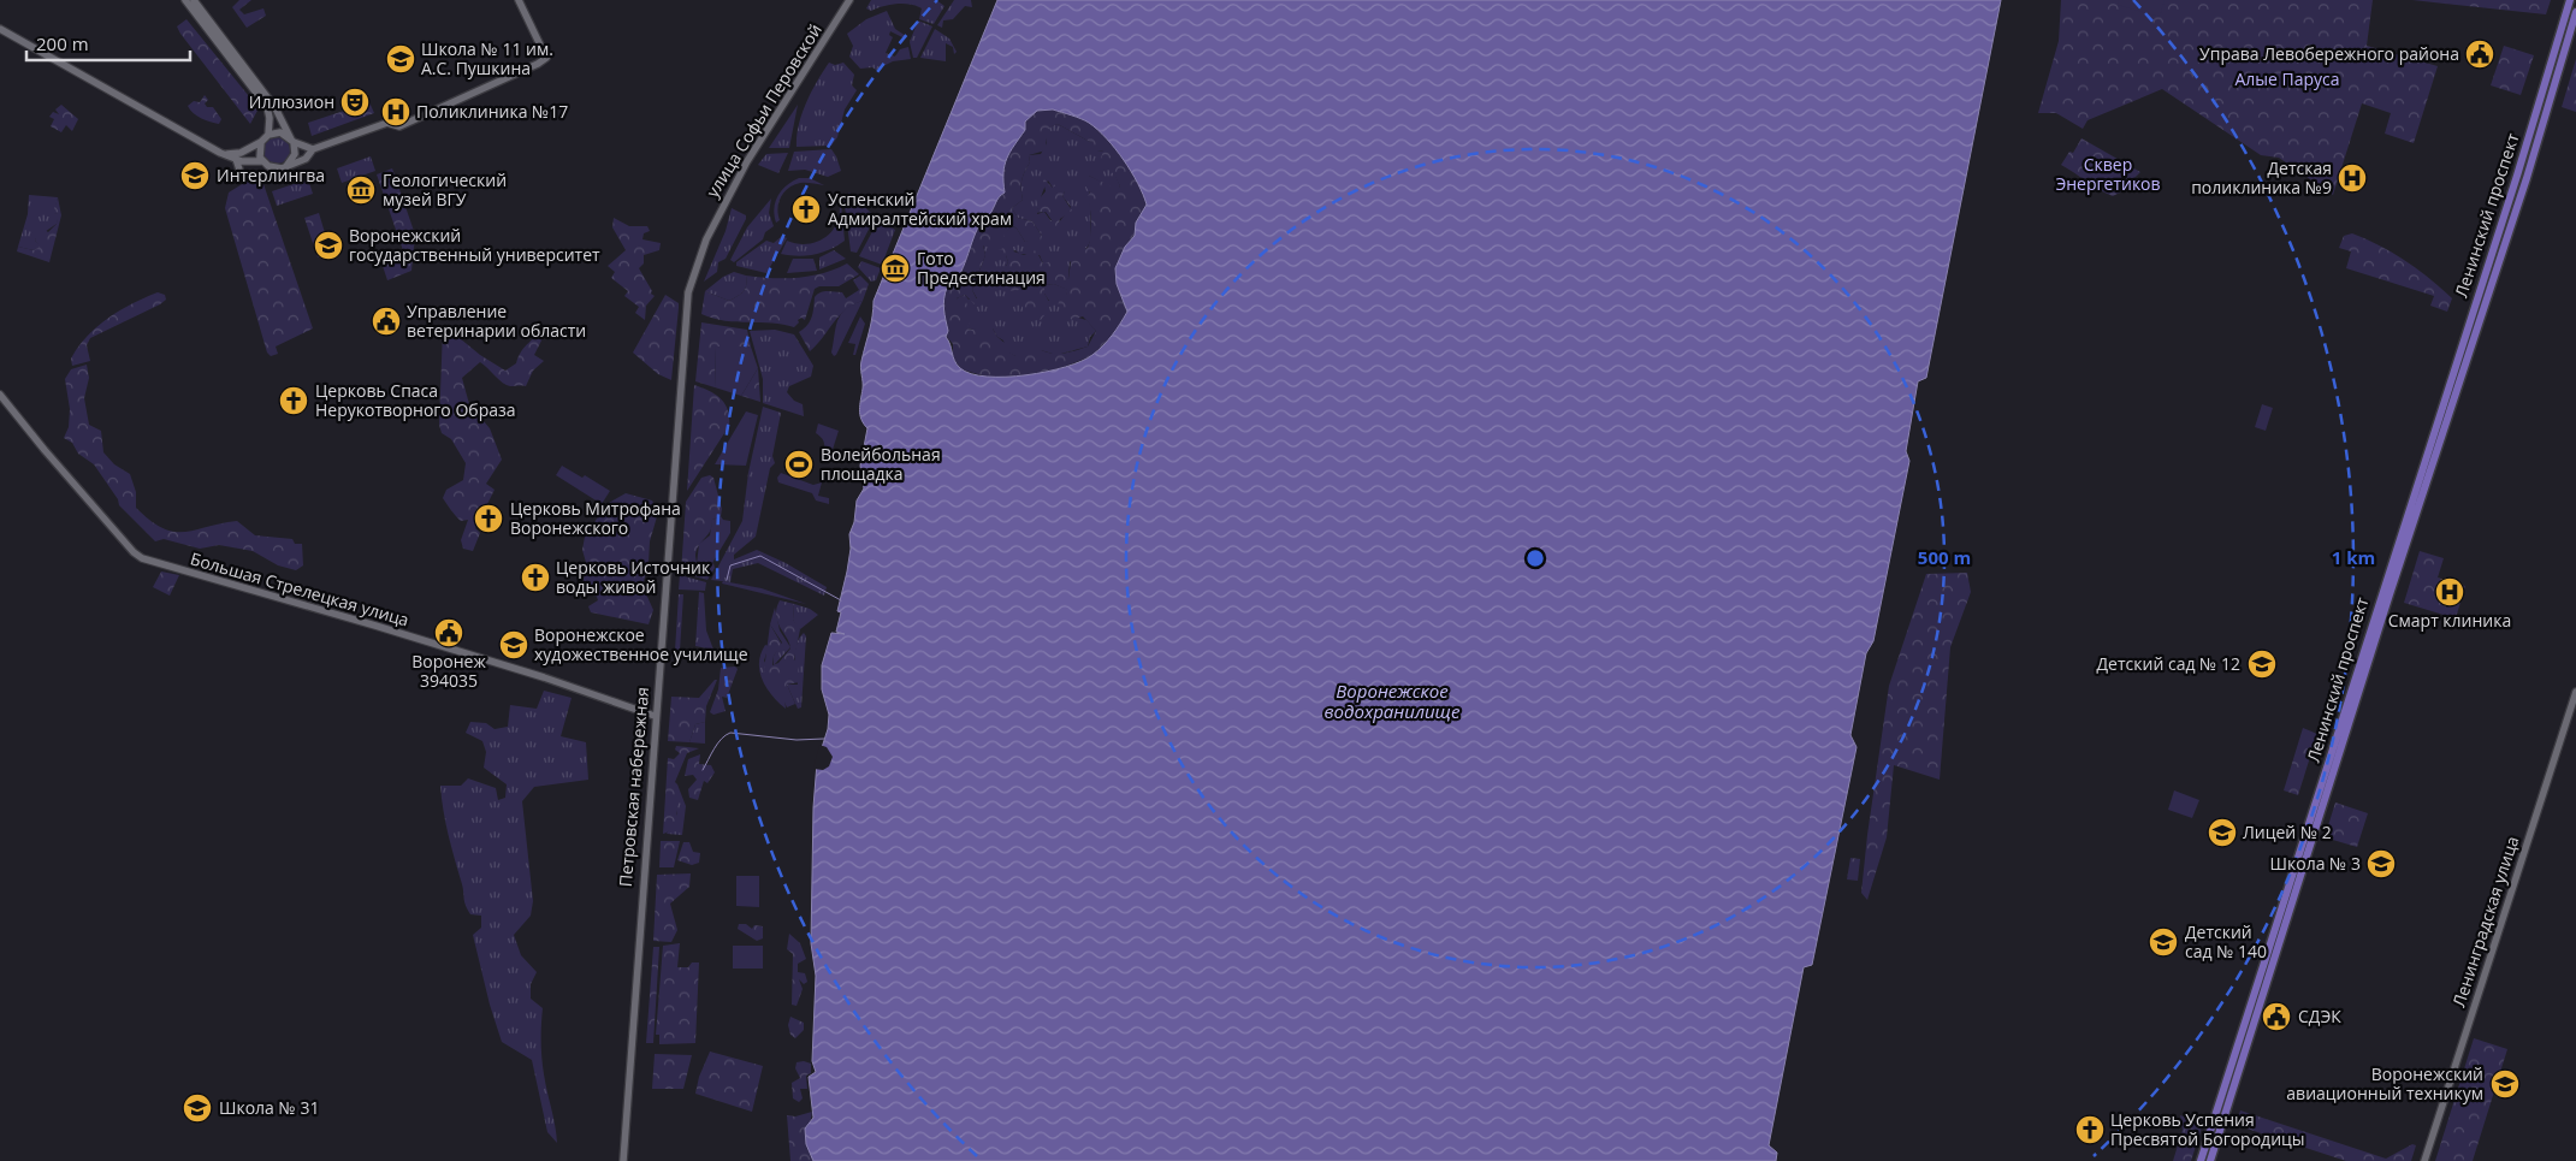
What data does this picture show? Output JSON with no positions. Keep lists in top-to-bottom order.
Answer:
{
  "streets": {
    "main road": ["Ленинский проспект"],
    "street": [
      "улица Софьи Перовской",
      "Большая Стрелецкая улица",
      "Петровская набережная",
      "Ленинградская улица"
    ]
  },
  "crossings": [
    ["улица Софьи Перовской", "Петровская набережная"],
    ["Большая Стрелецкая улица", "Петровская набережная"]
  ],
  "water": ["Воронежское водохранилище"],
  "parks": ["Алые Паруса", "Сквер Энергетиков"],
  "places": {
    "public building": [
      "Управа Левобережного района",
      "Управление ветеринарии области",
      "Воронеж 394035",
      "СДЭК"
    ],
    "school or university": [
      "Школа № 11 им. А.С. Пушкина",
      "Интерлингва",
      "Воронежский государственный университет",
      "Воронежское художественное училище",
      "Детский сад № 12",
      "Лицей № 2",
      "Школа № 3",
      "Детский сад № 140",
      "Воронежский авиационный техникум",
      "Школа № 31"
    ],
    "theatre": ["Иллюзион"],
    "hospital": ["Поликлиника №17", "Детская поликлиника №9", "Смарт клиника"],
    "museum": ["Геологический музей ВГУ", "Гото Предестинация"],
    "church": [
      "Успенский Адмиралтейский храм",
      "Церковь Спаса Нерукотворного Образа",
      "Церковь Митрофана Воронежского",
      "Церковь Источник воды живой",
      "Церковь Успения Пресвятой Богородицы"
    ],
    "sports": ["Волейбольная площадка"]
  },
  "scale_bar": "200 m",
  "rings": ["500 m", "1 km"]
}
